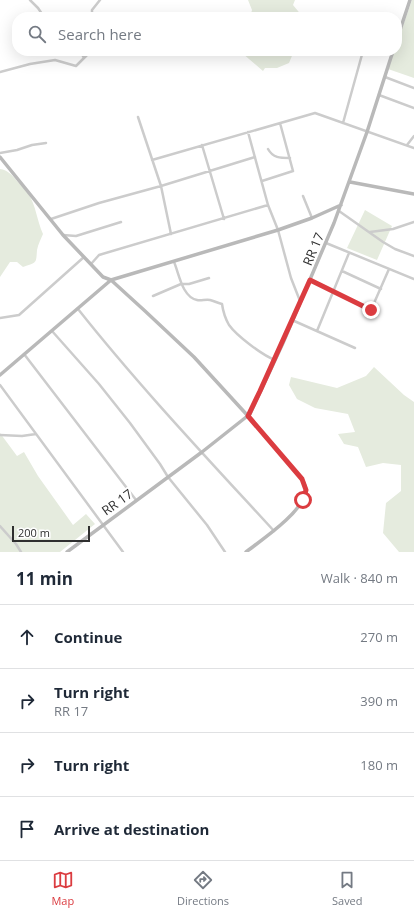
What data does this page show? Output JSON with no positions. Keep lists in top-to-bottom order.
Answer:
{
  "streets": {
    "street": ["RR 17"]
  },
  "scale_bar": "200 m",
  "page": {
    "search": "Search here",
    "scale": "200 m",
    "heading": ["11 min", "Walk · 840 m"],
    "list": [
      ["Continue", "270 m"],
      ["Turn right", "RR 17", "390 m"],
      ["Turn right", "180 m"],
      "Arrive at destination"
    ],
    "nav": ["Map", "Directions", "Saved"]
  }
}
